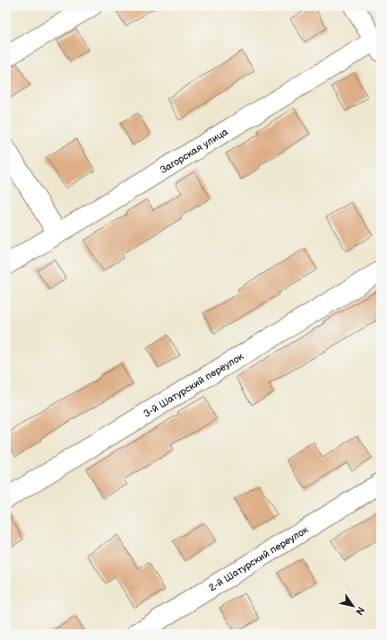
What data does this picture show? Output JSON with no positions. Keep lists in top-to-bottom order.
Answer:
{
  "streets": {
    "street": ["Загорская улица", "3-й Шатурский переулок", "2-й Шатурский переулок"]
  },
  "north": "bottom right"
}
